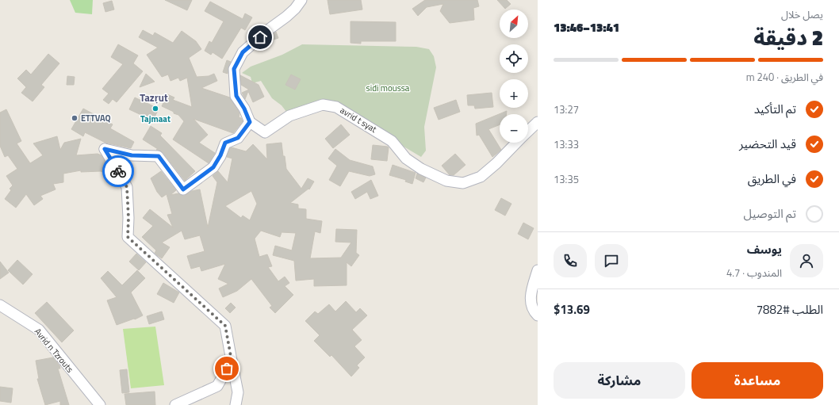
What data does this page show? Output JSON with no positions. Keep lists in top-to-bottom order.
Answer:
{
  "streets": {
    "street": ["avrid t syat", "Avrid n Tzrouts"]
  },
  "districts": ["Tazṛut"],
  "parks": ["sidi moussa"],
  "places": ["Tajmaat", "ETTVAQ"],
  "north": "top right",
  "page": {
    "heading": ["2 دقيقة", "يصل خلال", "13:41–13:46"],
    "panel": [
      "يوسف",
      "المندوب · 4.7",
      "الطلب #7882",
      "$13.69"
    ],
    "map_buttons": ["+", "−"],
    "bar": "في الطريق · 240 m",
    "list": [
      ["تم التأكيد", "13:27"],
      ["قيد التحضير", "13:33"],
      ["في الطريق", "13:35"],
      "تم التوصيل"
    ],
    "buttons": ["مساعدة", "مشاركة"]
  }
}
